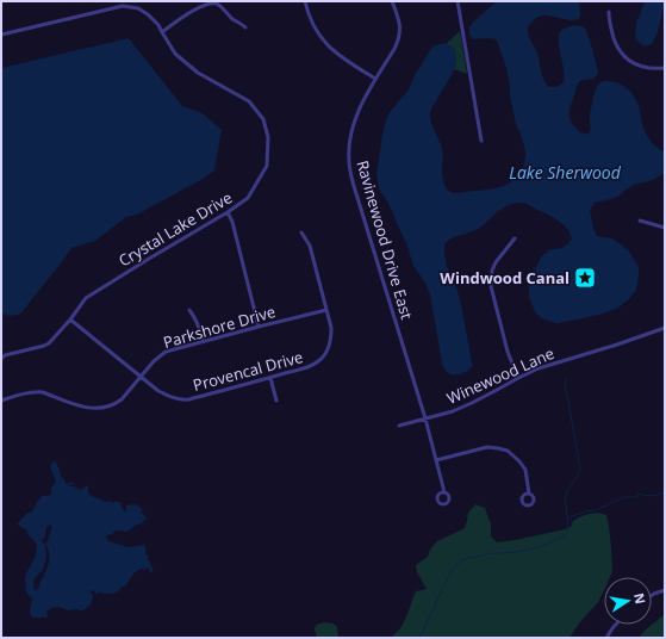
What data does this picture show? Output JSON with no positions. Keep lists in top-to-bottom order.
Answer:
{
  "streets": {
    "street": [
      "Crystal Lake Drive",
      "Ravinewood Drive East",
      "Parkshore Drive",
      "Provencal Drive",
      "Winewood Lane"
    ]
  },
  "crossings": [
    ["Crystal Lake Drive", "Provencal Drive"],
    ["Ravinewood Drive East", "Winewood Lane"],
    ["Parkshore Drive", "Provencal Drive"]
  ],
  "water": ["Lake Sherwood"],
  "places": {
    "place": ["Windwood Canal"]
  },
  "north": "right"
}
